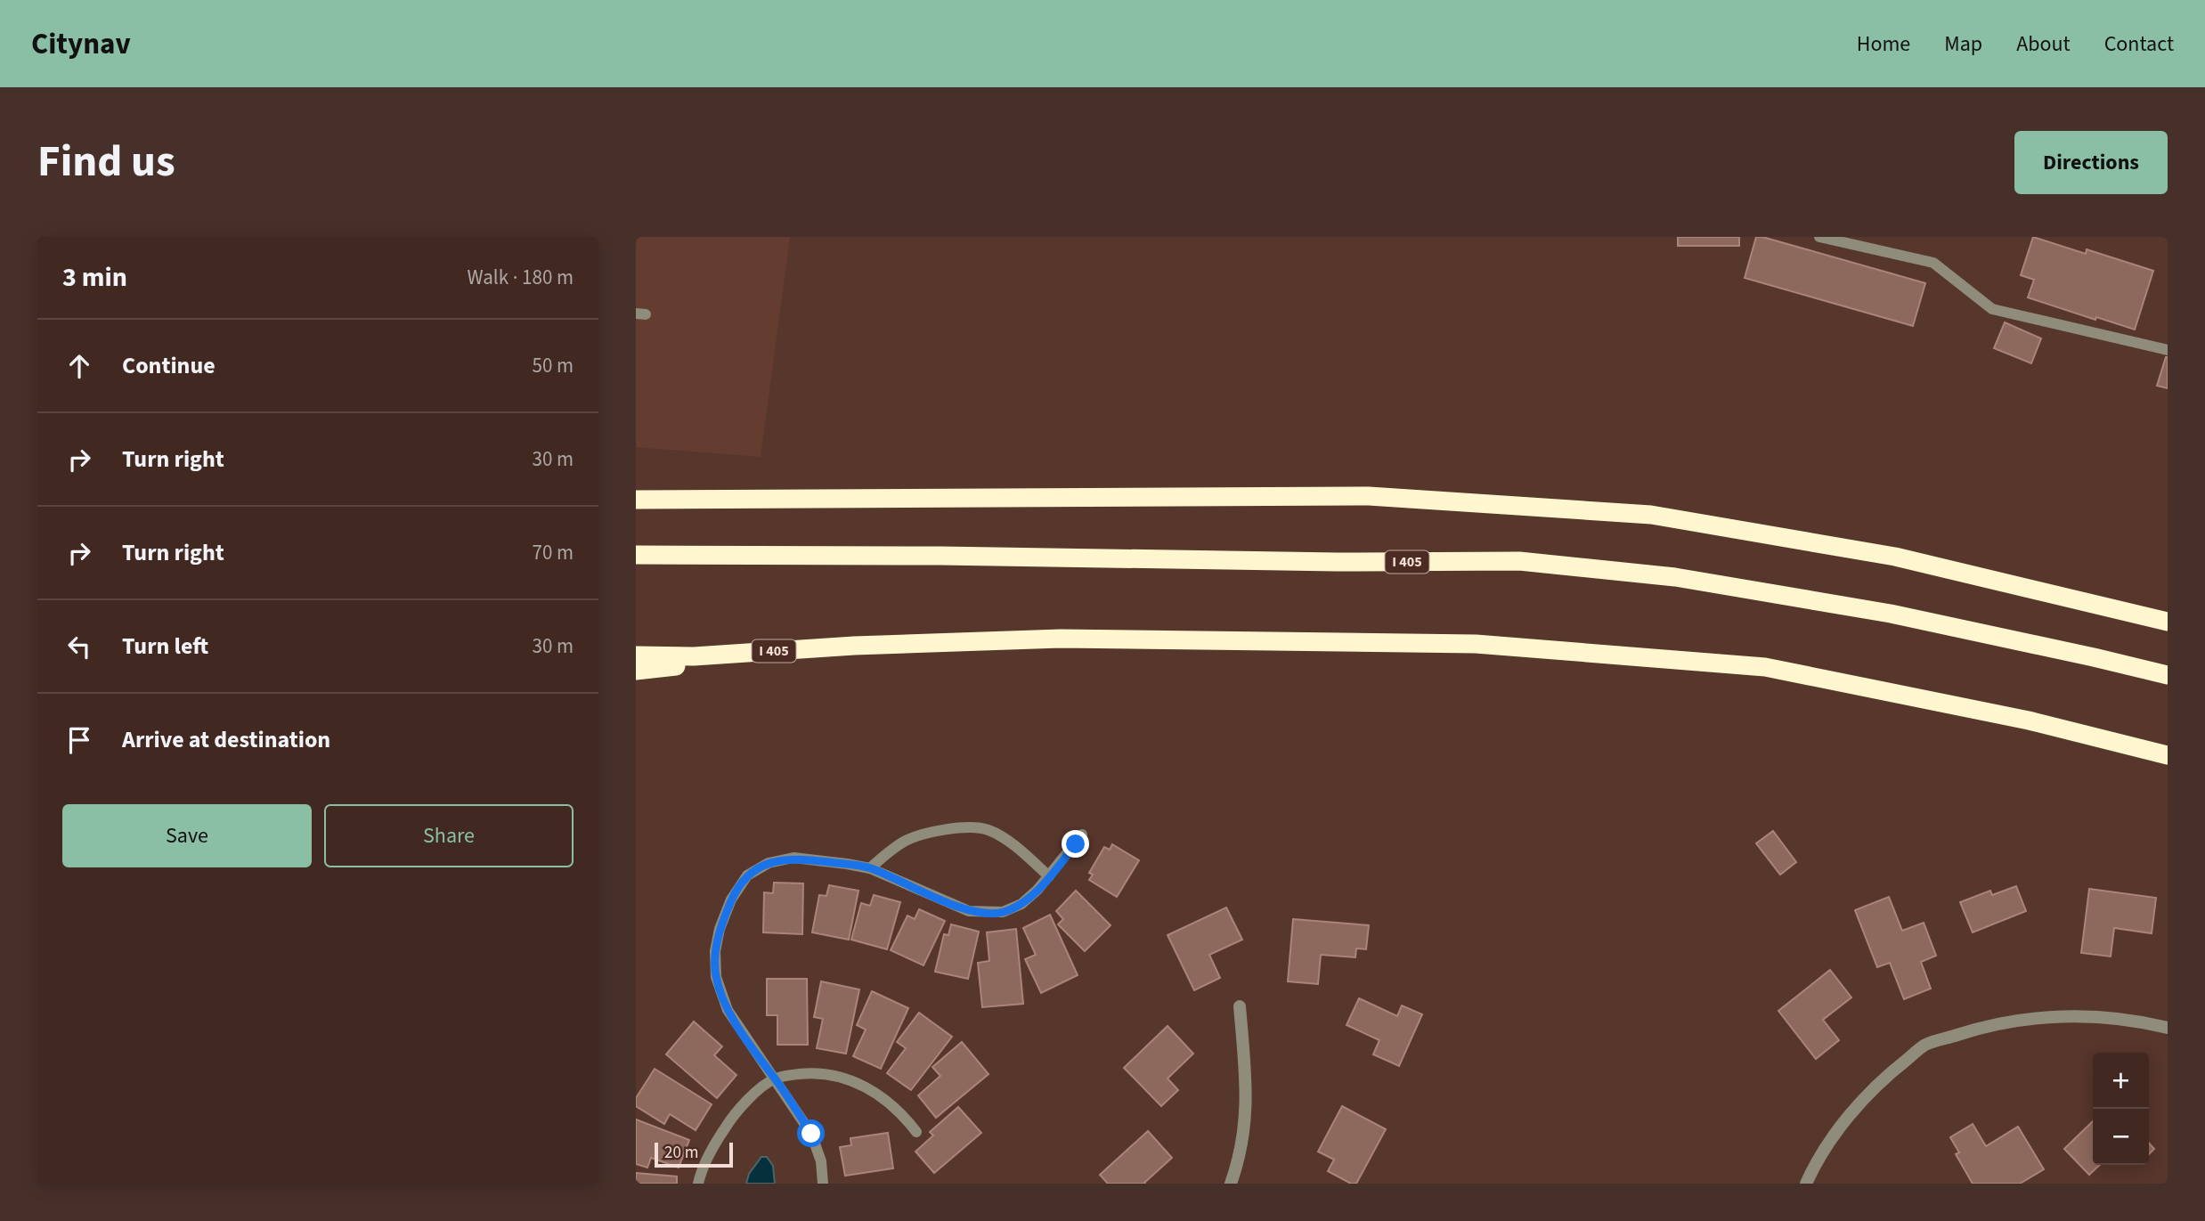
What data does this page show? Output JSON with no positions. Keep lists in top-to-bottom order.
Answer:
{
  "streets": {
    "highway": ["I 405"]
  },
  "scale_bar": "20 m",
  "page": {
    "header": "Citynav",
    "nav": [
      "Home",
      "Map",
      "About",
      "Contact"
    ],
    "title": "Find us",
    "buttons": [
      "Directions",
      ["Save", "Share"]
    ],
    "heading": ["3 min", "Walk · 180 m"],
    "list": [
      ["Continue", "50 m"],
      ["Turn right", "30 m"],
      ["Turn right", "70 m"],
      ["Turn left", "30 m"],
      "Arrive at destination"
    ],
    "map_buttons": ["+", "−"],
    "scale": "20 m"
  }
}
